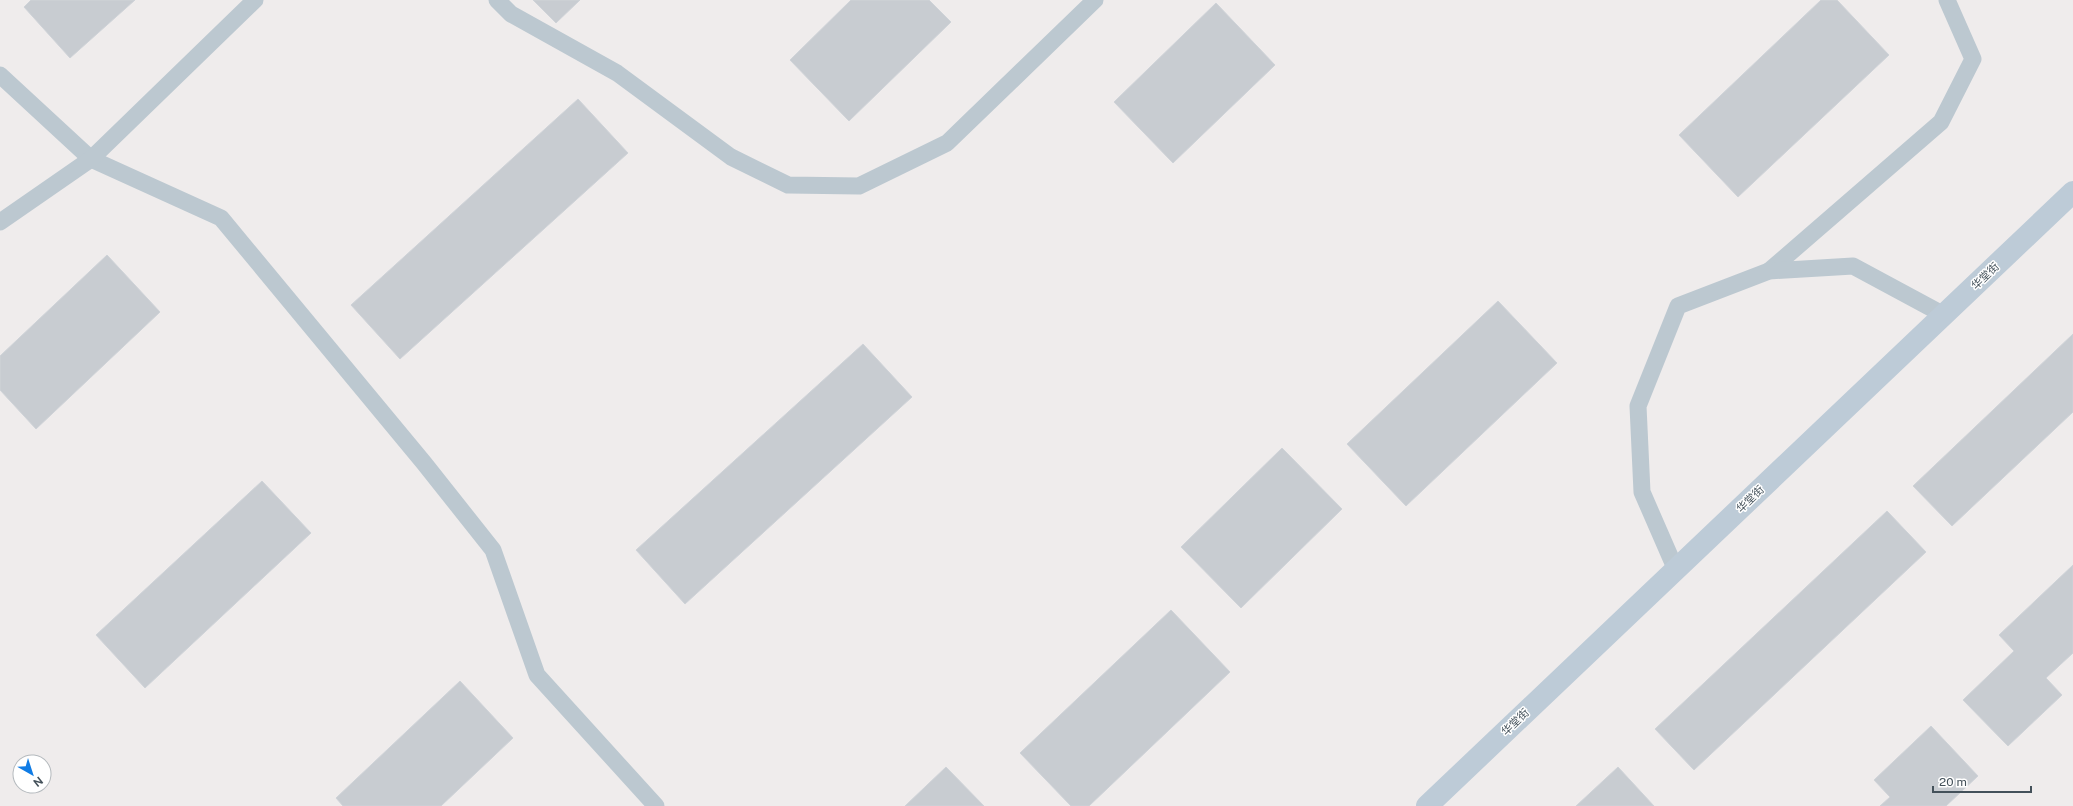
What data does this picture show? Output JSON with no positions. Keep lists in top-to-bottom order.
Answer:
{
  "streets": {
    "street": ["华堂街"]
  },
  "scale_bar": "20 m",
  "north": "bottom right"
}
